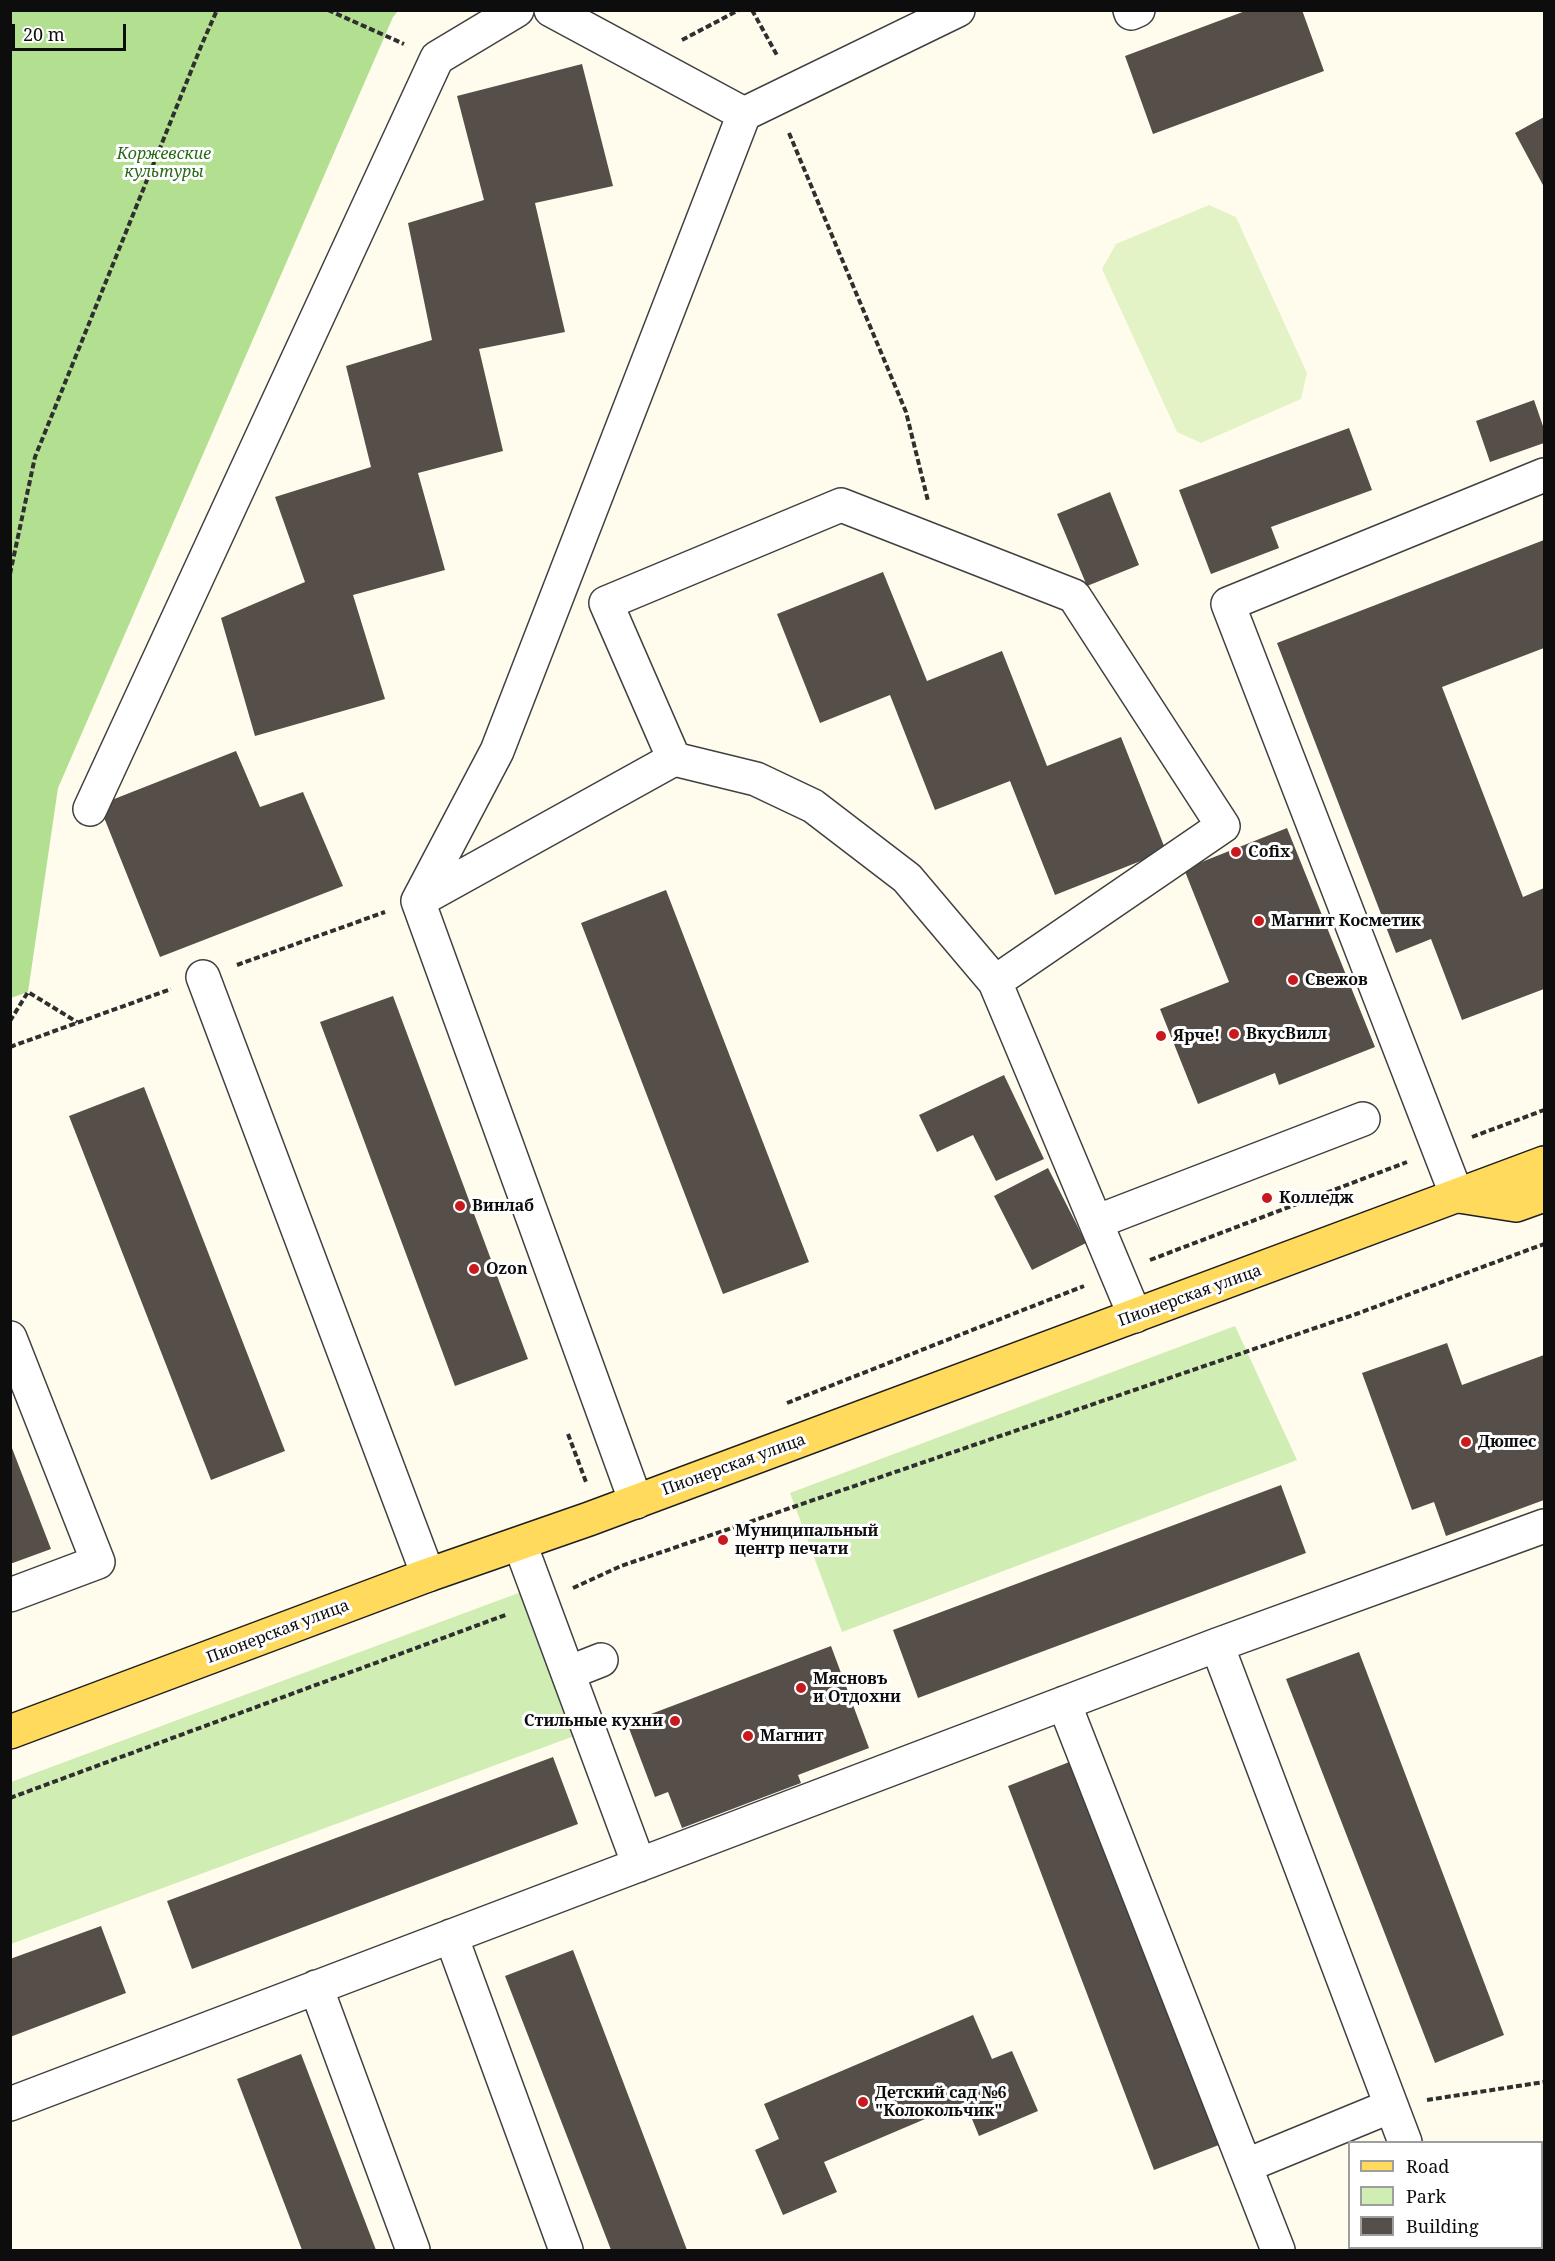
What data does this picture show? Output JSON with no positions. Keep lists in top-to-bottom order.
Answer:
{
  "streets": {
    "main road": ["Пионерская улица"]
  },
  "parks": ["Коржевские культуры"],
  "places": [
    "Cofix",
    "Магнит Косметик",
    "Свежов",
    "ВкусВилл",
    "Ярче!",
    "Колледж",
    "Винлаб",
    "Ozon",
    "Дюшес",
    "Муниципальный центр печати",
    "Мясновъ и Отдохни",
    "Стильные кухни",
    "Магнит",
    "Детский сад №6 \"Колокольчик\""
  ],
  "legend": ["Road", "Park", "Building"],
  "scale_bar": "20 m"
}
